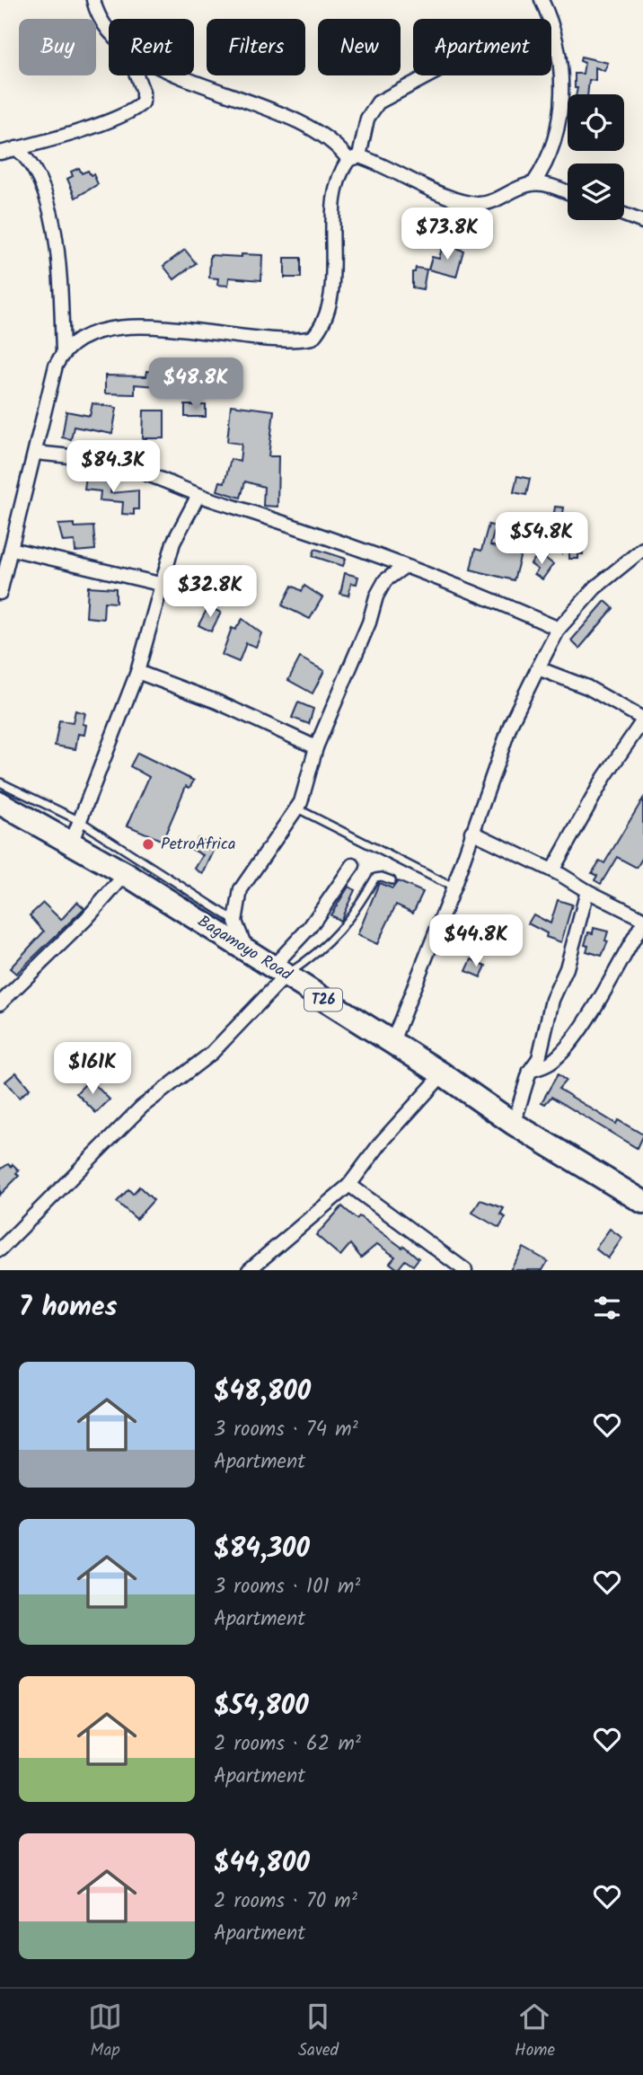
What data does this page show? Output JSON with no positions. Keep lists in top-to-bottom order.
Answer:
{
  "streets": {
    "highway": ["Bagamoyo Road", "T26"]
  },
  "places": ["PetroAfrica"],
  "page": {
    "chip": [
      "Buy",
      "Rent",
      "Filters",
      "New",
      "Apartment"
    ],
    "price": [
      "$73.8K",
      "$48.8K",
      "$84.3K",
      "$54.8K",
      "$32.8K",
      "$44.8K",
      "$161K"
    ],
    "heading": "7 homes",
    "list": [
      {
        "name": "$48,800",
        "note": "3 rooms · 74 m² · Apartment"
      },
      {
        "name": "$84,300",
        "note": "3 rooms · 101 m² · Apartment"
      },
      {
        "name": "$54,800",
        "note": "2 rooms · 62 m² · Apartment"
      },
      {
        "name": "$44,800",
        "note": "2 rooms · 70 m² · Apartment"
      }
    ],
    "tabs": ["Map", "Saved", "Home"]
  }
}
